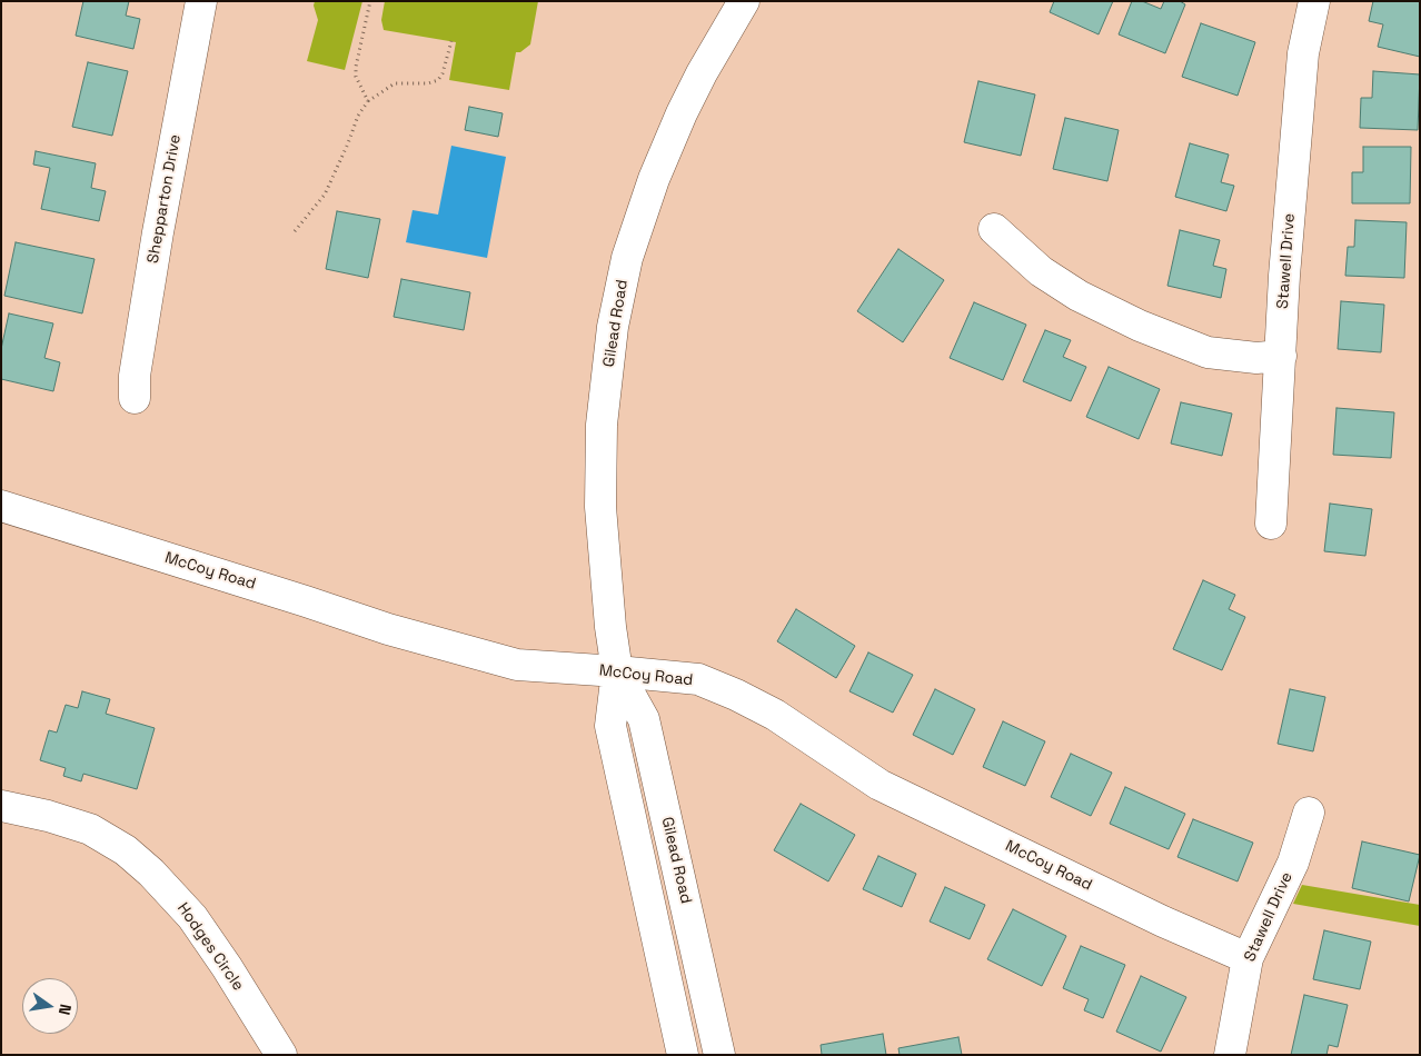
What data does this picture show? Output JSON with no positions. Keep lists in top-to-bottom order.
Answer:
{
  "streets": {
    "street": [
      "Shepparton Drive",
      "Stawell Drive",
      "Gilead Road",
      "McCoy Road",
      "Hodges Circle"
    ]
  },
  "crossings": [
    ["Stawell Drive", "McCoy Road"],
    ["Gilead Road", "McCoy Road"]
  ],
  "north": "right"
}
